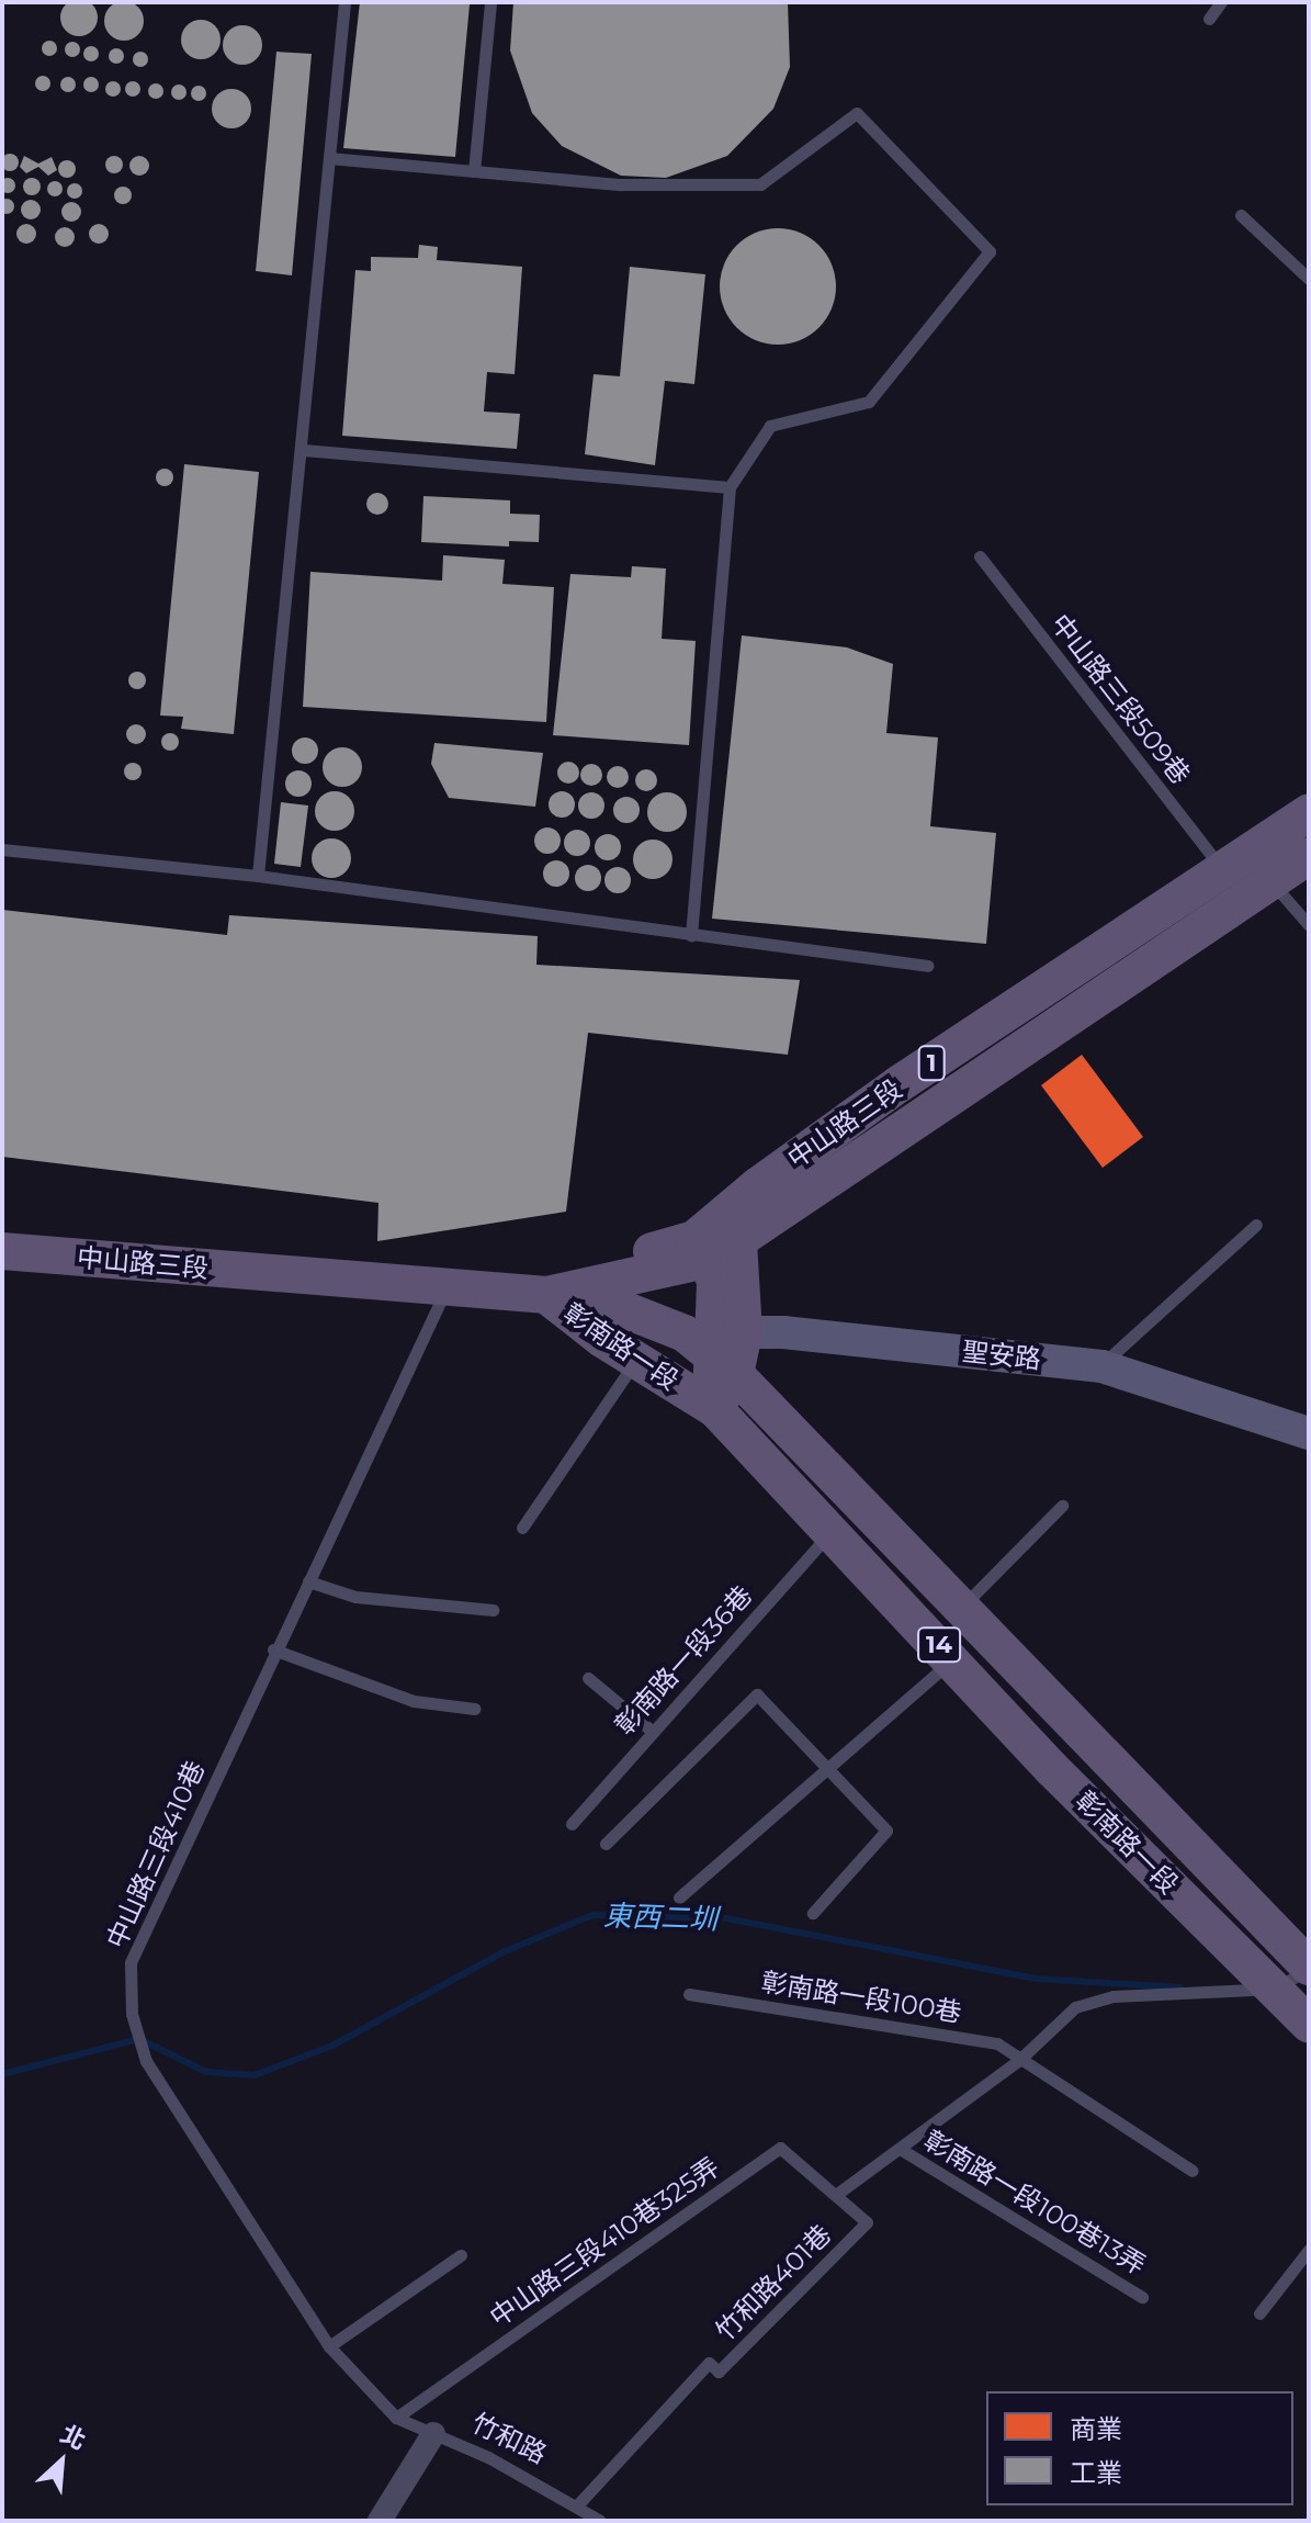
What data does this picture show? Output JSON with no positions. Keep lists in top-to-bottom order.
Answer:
{
  "streets": {
    "main road": [
      "1",
      "中山路三段",
      "彰南路一段",
      "14"
    ],
    "street": ["聖安路", "竹和路"],
    "lane": [
      "中山路三段509巷",
      "彰南路一段36巷",
      "中山路三段410巷",
      "彰南路一段100巷",
      "彰南路一段100巷13弄",
      "中山路三段410巷325弄",
      "竹和路401巷"
    ]
  },
  "crossings": [
    ["中山路三段509巷", "中山路三段"],
    ["中山路三段", "彰南路一段"],
    ["中山路三段", "中山路三段410巷"],
    ["彰南路一段", "聖安路"],
    ["彰南路一段", "彰南路一段36巷"],
    ["中山路三段410巷", "中山路三段410巷325弄"],
    ["中山路三段410巷", "竹和路"],
    ["中山路三段410巷325弄", "竹和路401巷"],
    ["竹和路401巷", "竹和路"]
  ],
  "water": ["東西二圳"],
  "legend": ["商業", "工業"],
  "north": "top right"
}
